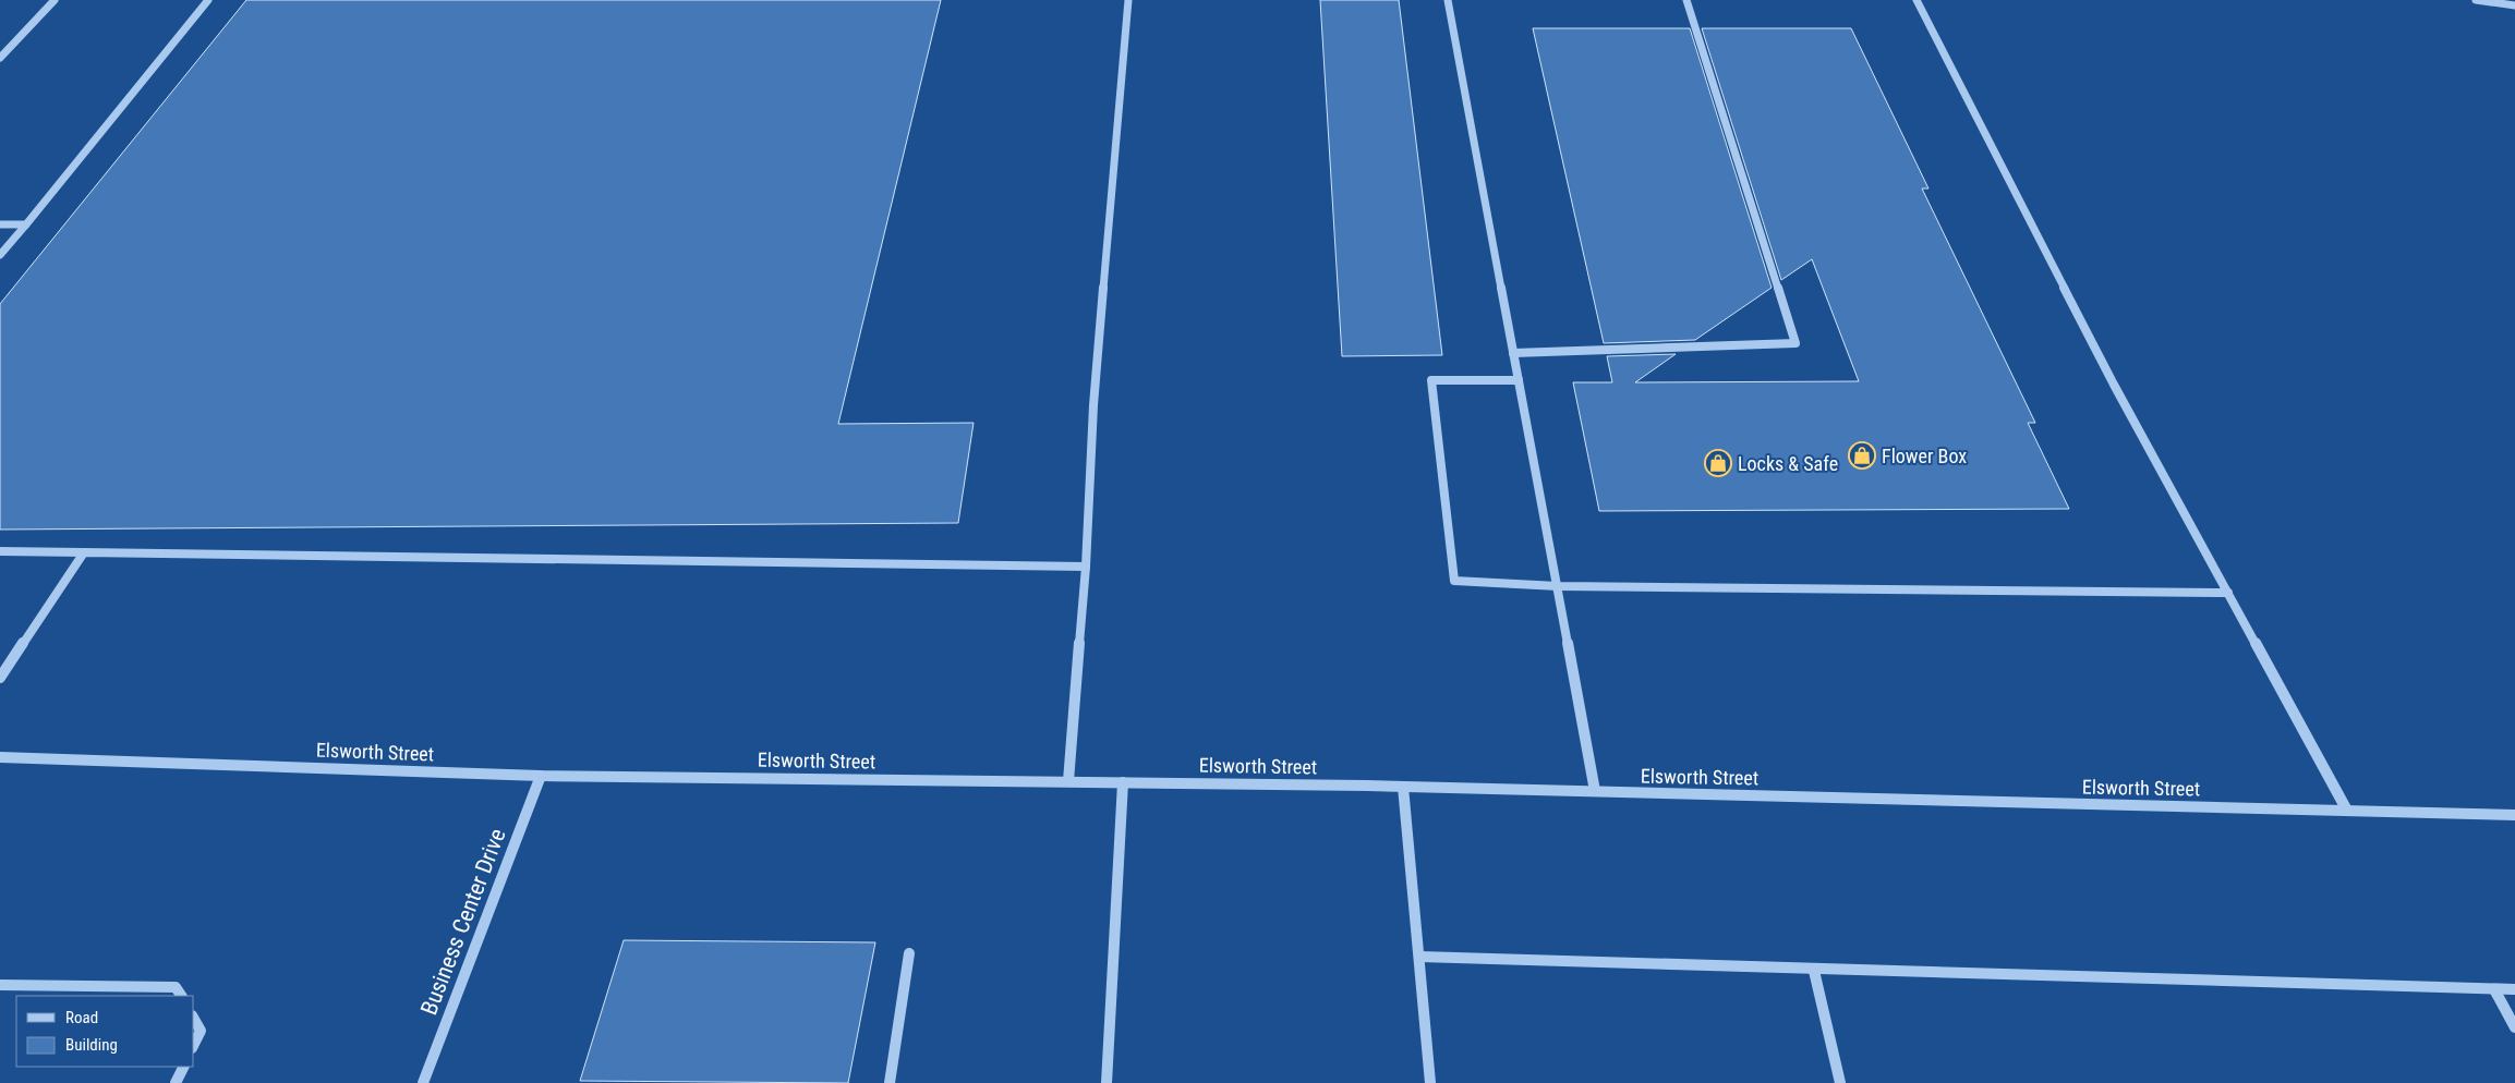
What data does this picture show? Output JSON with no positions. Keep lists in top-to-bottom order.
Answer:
{
  "streets": {
    "street": ["Elsworth Street", "Business Center Drive"]
  },
  "crossings": [
    ["Elsworth Street", "Business Center Drive"]
  ],
  "places": {
    "shop": ["Flower Box", "Locks & Safe"]
  },
  "legend": ["Road", "Building"]
}
